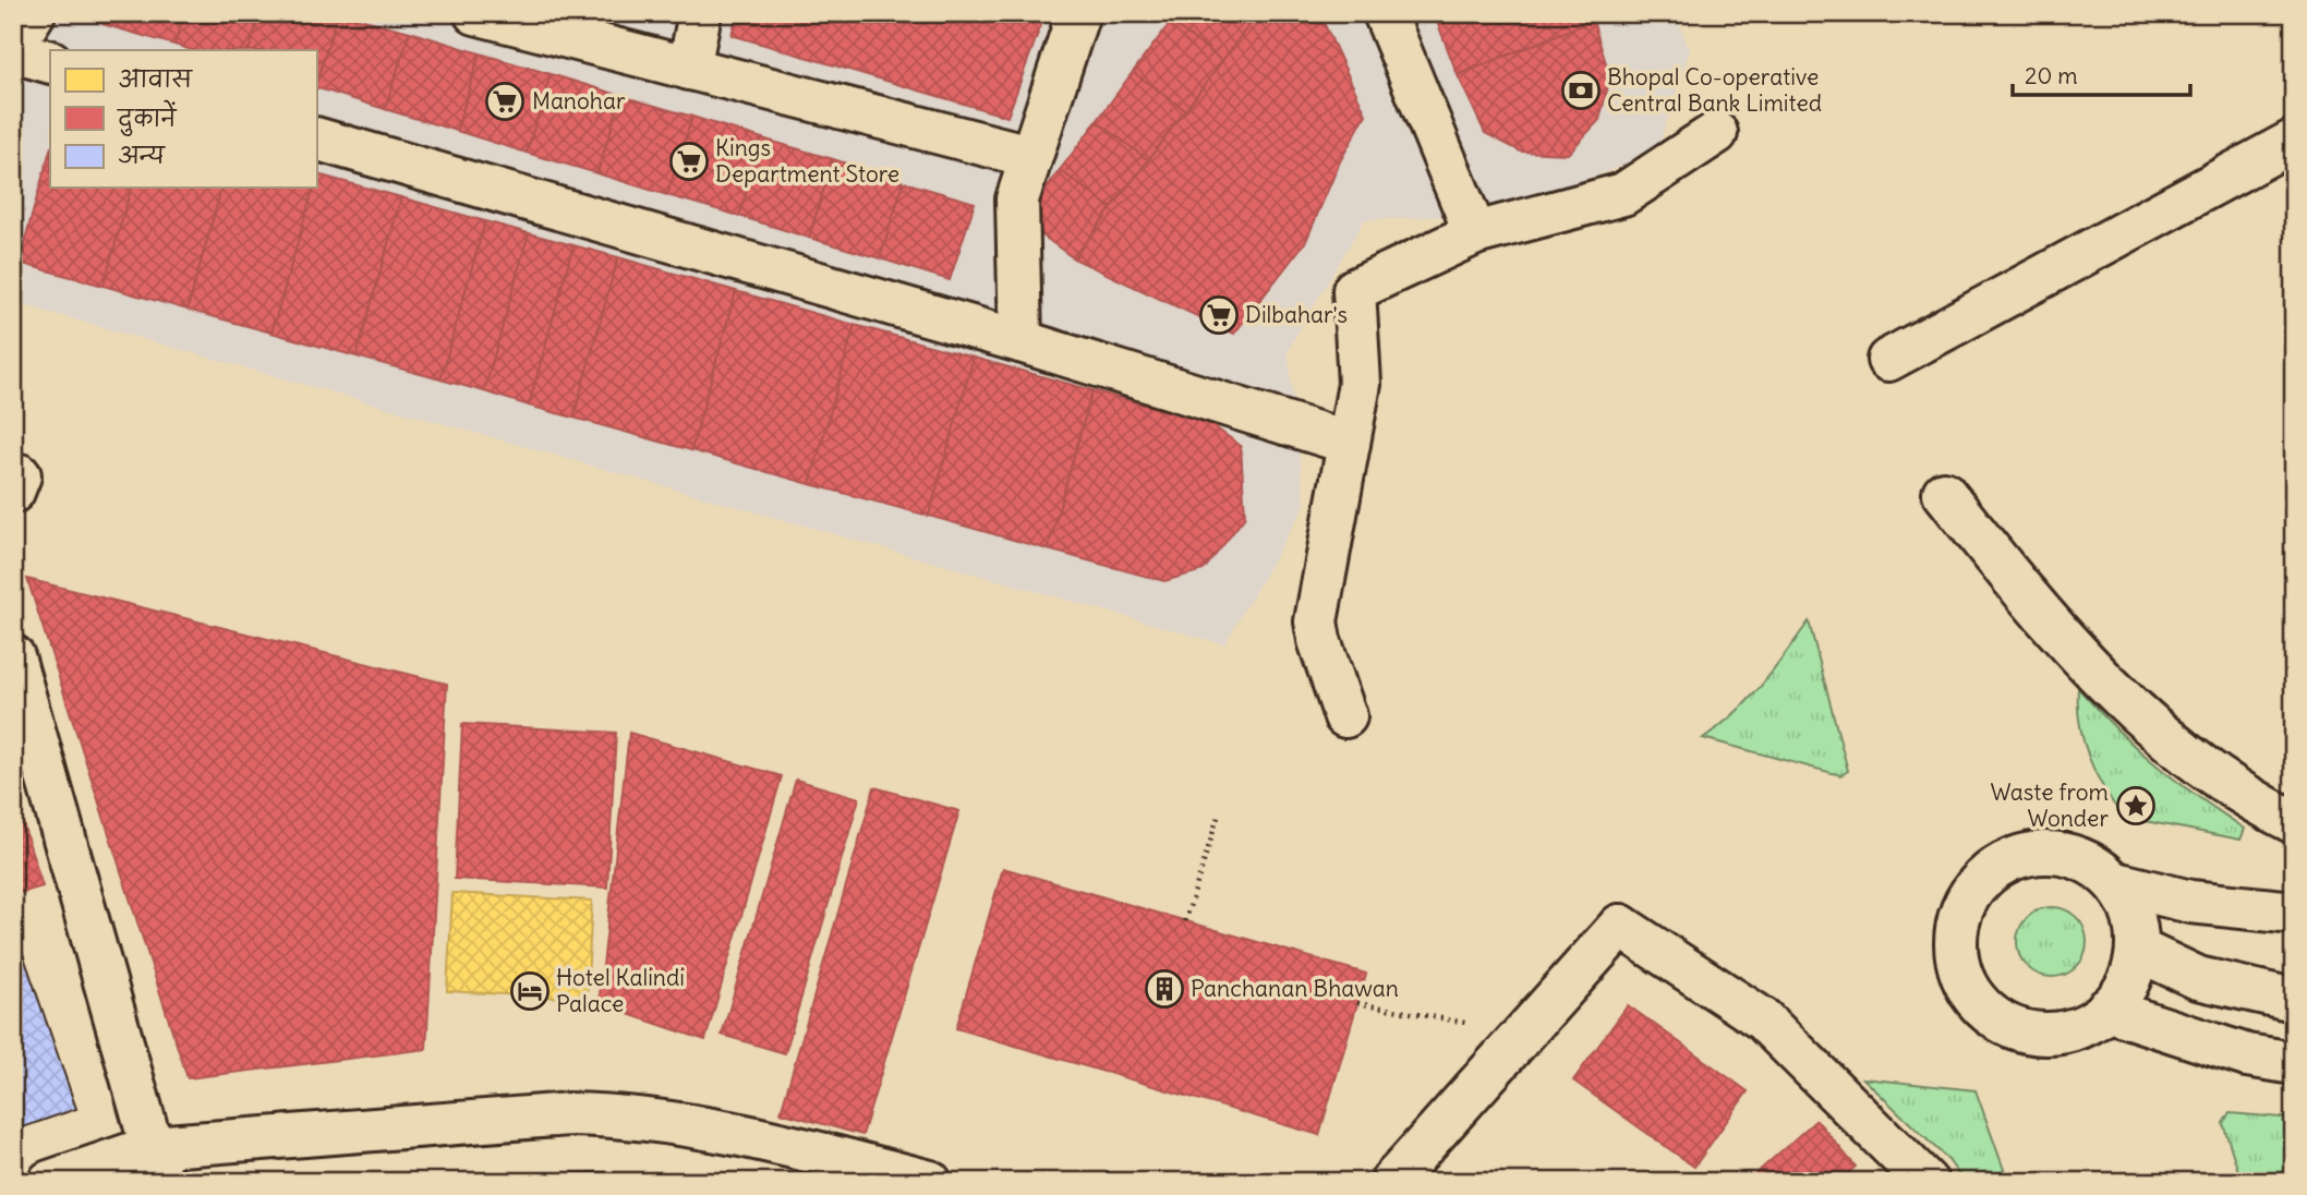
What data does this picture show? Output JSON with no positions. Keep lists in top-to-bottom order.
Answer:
{
  "places": {
    "bank": ["Bhopal Co-operative Central Bank Limited"],
    "supermarket": ["Manohar", "Kings Department Store", "Dilbahar's"],
    "place": ["Waste from Wonder"],
    "building": ["Panchanan Bhawan"],
    "hotel": ["Hotel Kalindi Palace"]
  },
  "legend": ["आवास", "दुकानें", "अन्य"],
  "scale_bar": "20 m"
}
